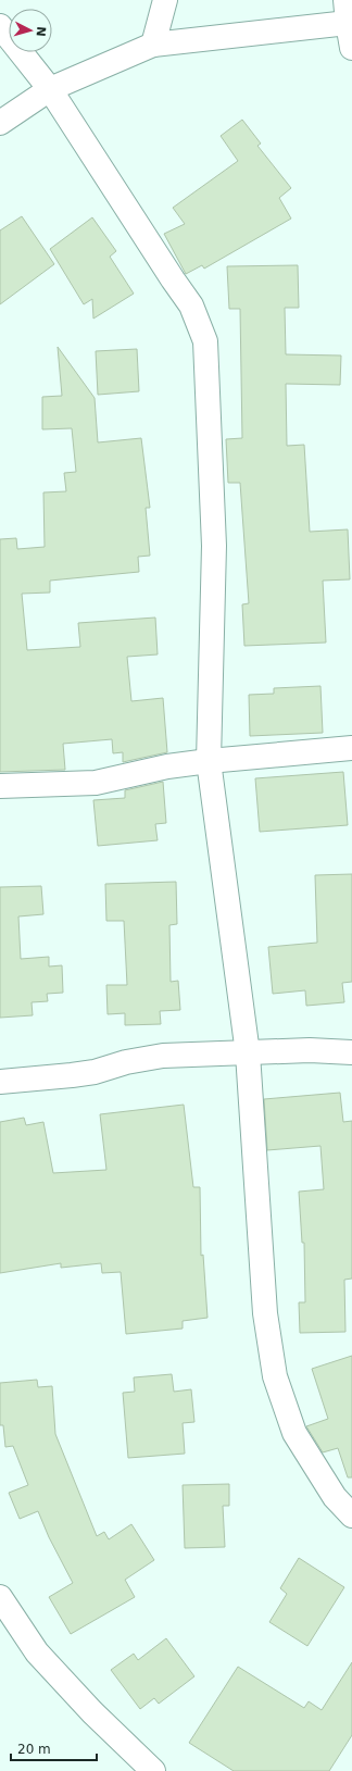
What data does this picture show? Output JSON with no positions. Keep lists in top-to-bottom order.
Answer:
{
  "scale_bar": "20 m",
  "north": "right"
}
